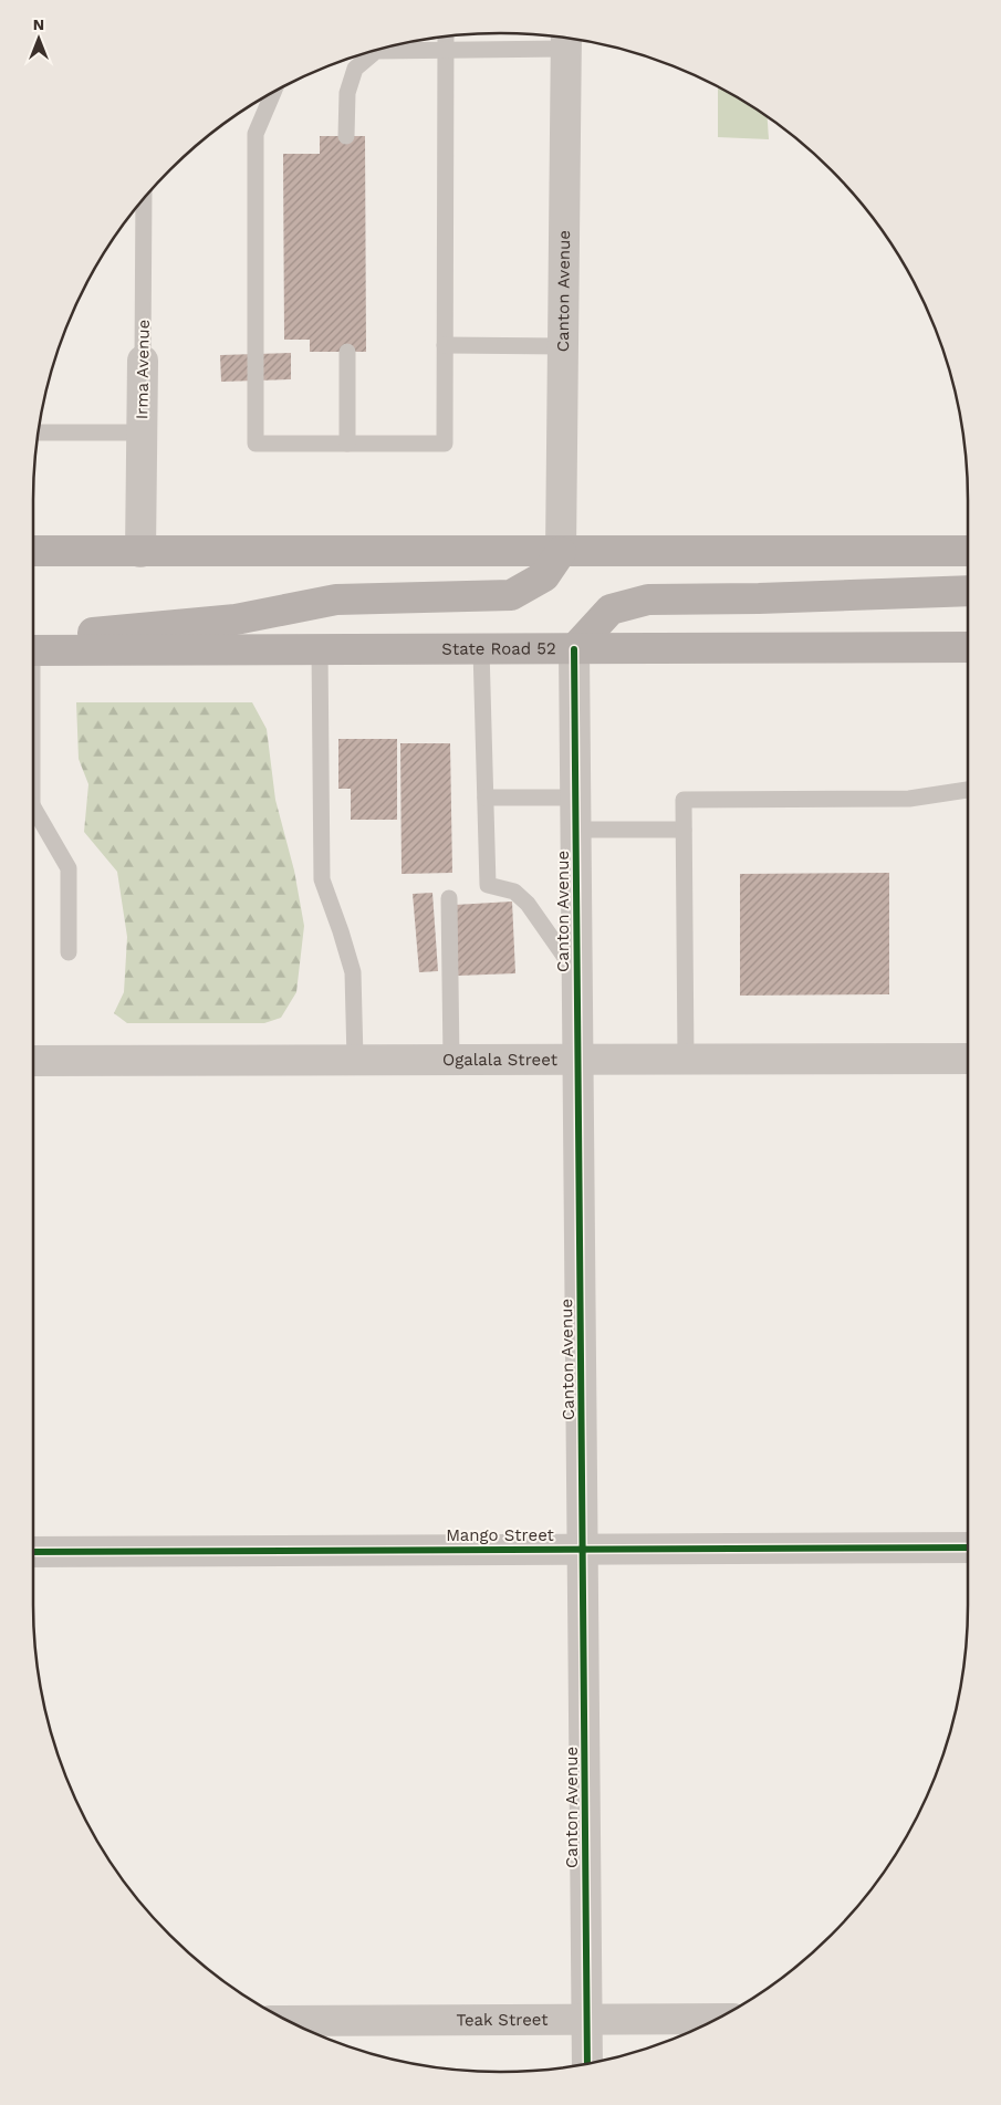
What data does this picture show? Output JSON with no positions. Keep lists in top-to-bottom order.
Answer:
{
  "streets": {
    "main road": ["State Road 52"],
    "street": [
      "Canton Avenue",
      "Irma Avenue",
      "Ogalala Street",
      "Mango Street",
      "Teak Street"
    ]
  },
  "crossings": [
    ["Canton Avenue", "State Road 52"],
    ["Canton Avenue", "Ogalala Street"],
    ["Canton Avenue", "Mango Street"],
    ["Canton Avenue", "Teak Street"]
  ],
  "north": "top"
}
